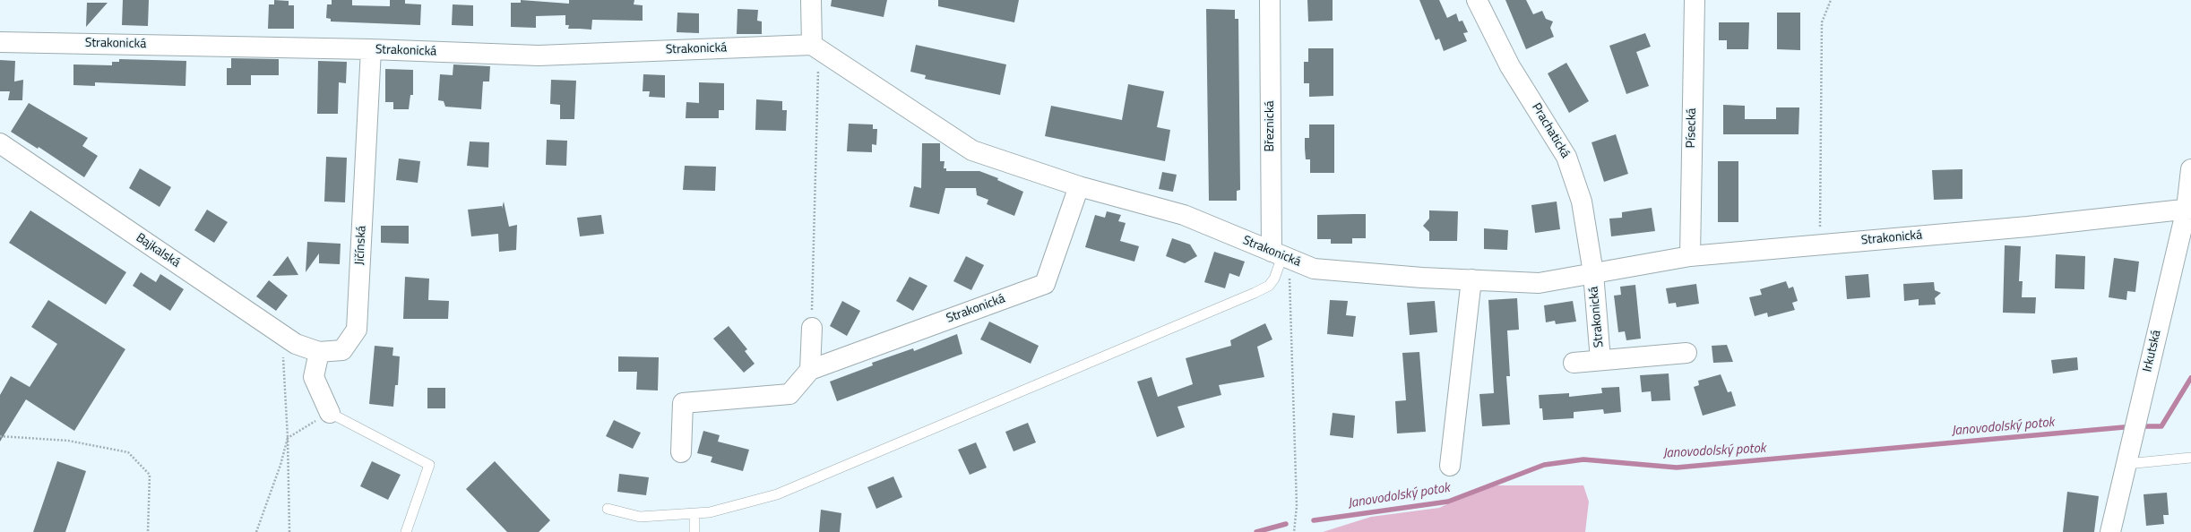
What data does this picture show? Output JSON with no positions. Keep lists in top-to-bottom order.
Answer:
{
  "streets": {
    "street": [
      "Strakonická",
      "Březnická",
      "Písecká",
      "Prachatická",
      "Jičínská",
      "Bajkalská",
      "Irkutská"
    ]
  },
  "crossings": [
    ["Strakonická", "Březnická"],
    ["Strakonická", "Písecká"],
    ["Strakonická", "Prachatická"],
    ["Strakonická", "Jičínská"],
    ["Strakonická", "Irkutská"],
    ["Jičínská", "Bajkalská"]
  ],
  "water": ["Janovodolský potok"]
}
